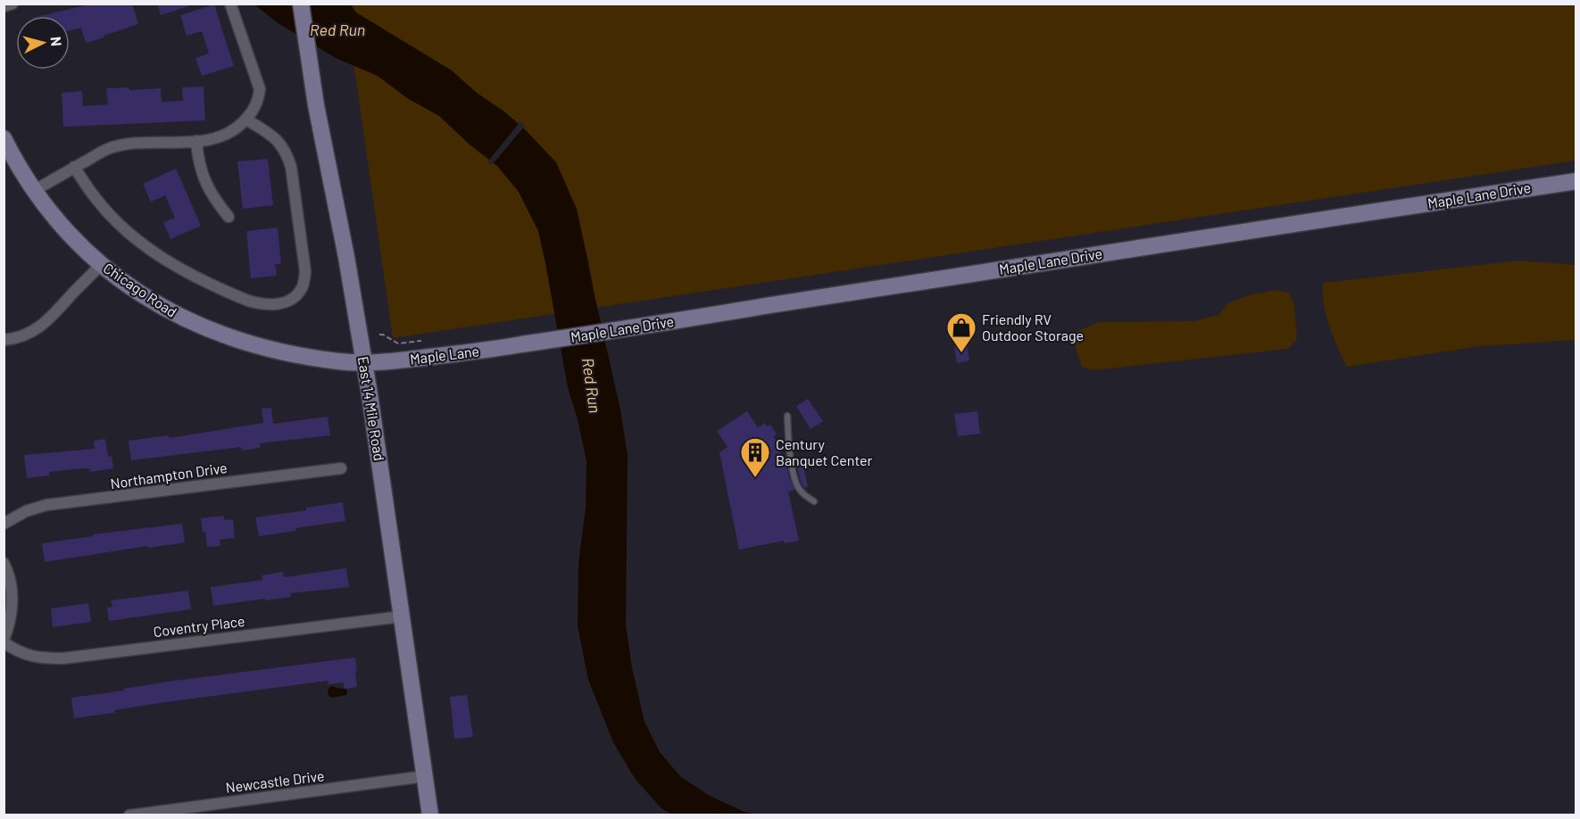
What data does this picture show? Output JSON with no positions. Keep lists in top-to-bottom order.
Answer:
{
  "streets": {
    "main road": [
      "Maple Lane Drive",
      "Chicago Road",
      "Maple Lane",
      "East 14 Mile Road"
    ],
    "street": ["Northampton Drive", "Coventry Place", "Newcastle Drive"]
  },
  "crossings": [
    ["Maple Lane Drive", "Maple Lane"],
    ["Chicago Road", "Maple Lane"],
    ["Chicago Road", "East 14 Mile Road"],
    ["Maple Lane", "East 14 Mile Road"],
    ["East 14 Mile Road", "Coventry Place"],
    ["East 14 Mile Road", "Newcastle Drive"]
  ],
  "water": ["Red Run"],
  "places": {
    "shop": ["Friendly RV Outdoor Storage"],
    "building": ["Century Banquet Center"]
  },
  "north": "right"
}
